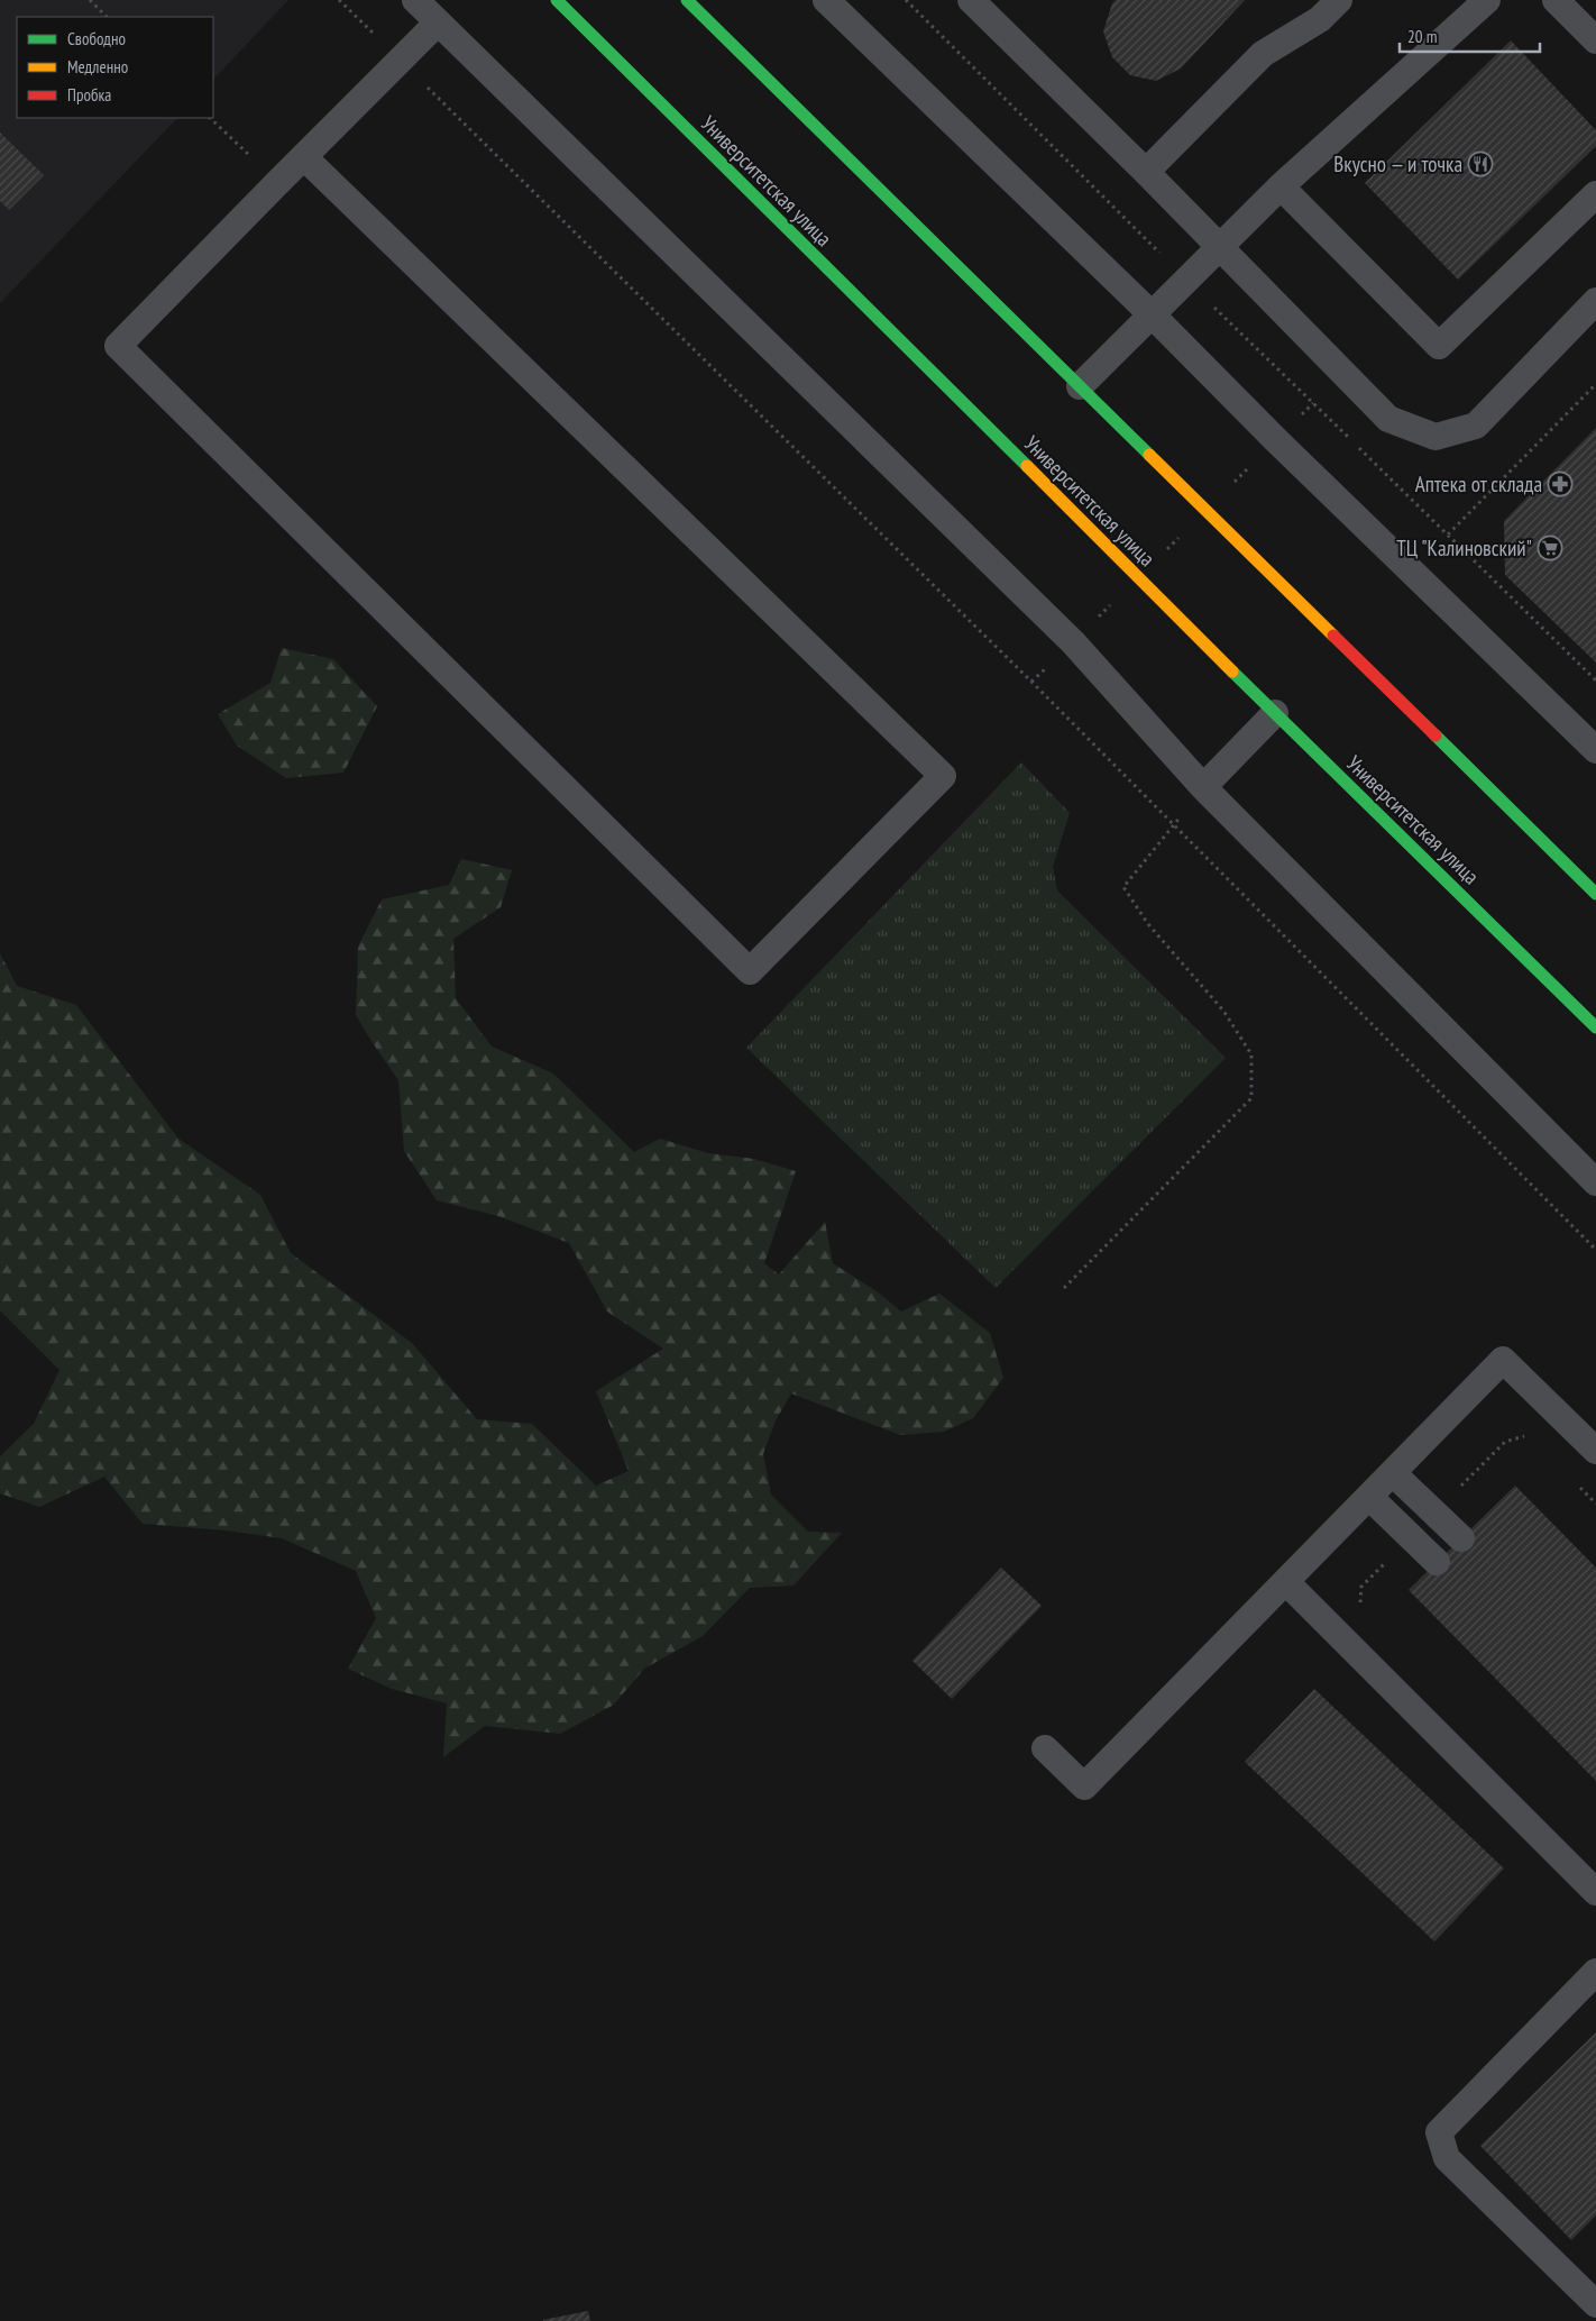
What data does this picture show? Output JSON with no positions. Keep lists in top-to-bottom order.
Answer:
{
  "streets": {
    "main road": ["Университетская улица"]
  },
  "places": {
    "restaurant": ["Вкусно — и точка"],
    "pharmacy": ["Аптека от склада"],
    "supermarket": ["ТЦ \"Калиновский\""]
  },
  "legend": ["Свободно", "Медленно", "Пробка"],
  "scale_bar": "20 m"
}
